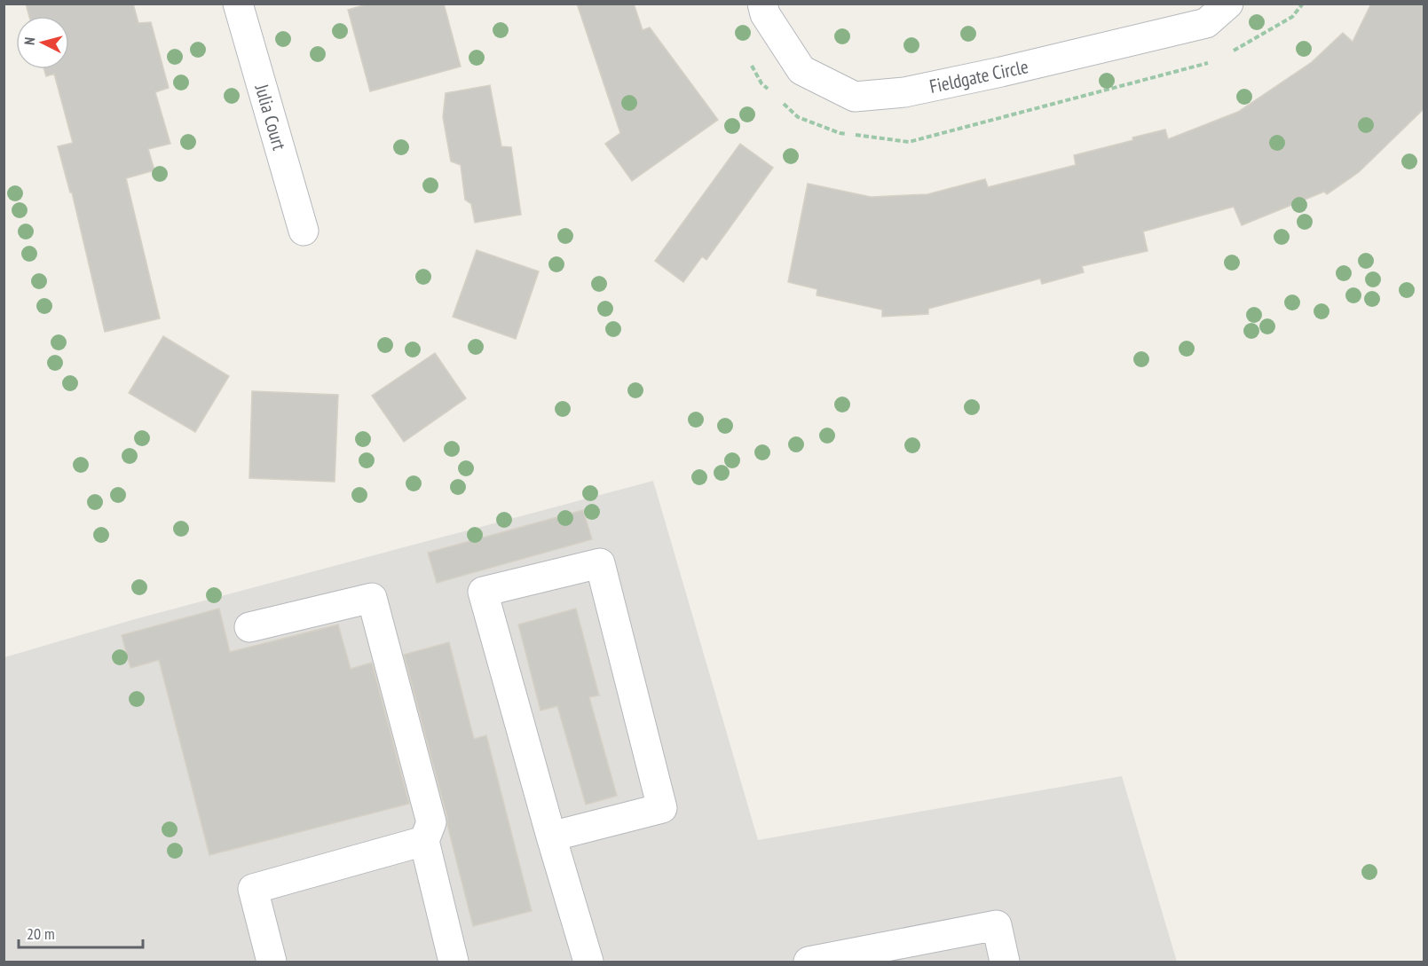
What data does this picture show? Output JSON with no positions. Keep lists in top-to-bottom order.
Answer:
{
  "streets": {
    "street": ["Fieldgate Circle", "Julia Court"]
  },
  "scale_bar": "20 m",
  "north": "left"
}
